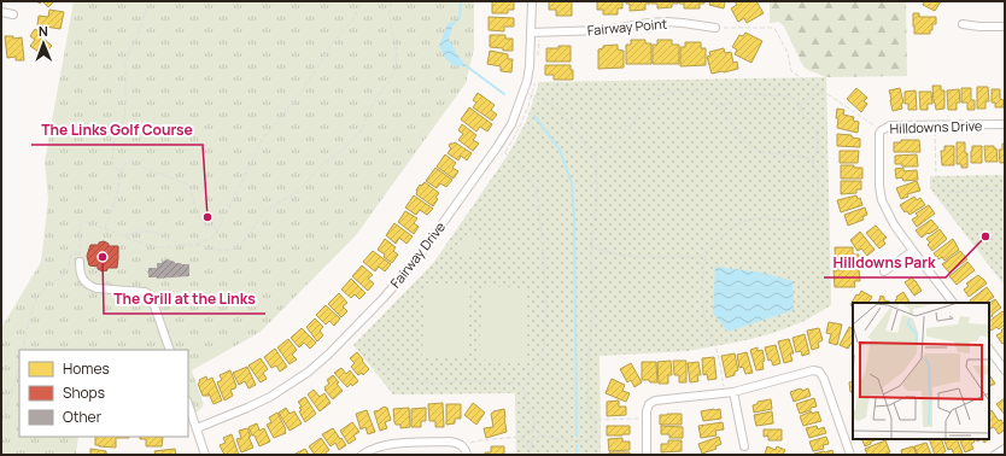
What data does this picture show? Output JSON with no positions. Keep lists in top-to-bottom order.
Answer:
{
  "streets": {
    "street": ["Fairway Point", "Hilldowns Drive", "Fairway Drive"]
  },
  "crossings": [
    ["Fairway Point", "Fairway Drive"]
  ],
  "places": ["The Links Golf Course", "Hilldowns Park", "The Grill at the Links"],
  "legend": ["Homes", "Shops", "Other"],
  "north": "top"
}
